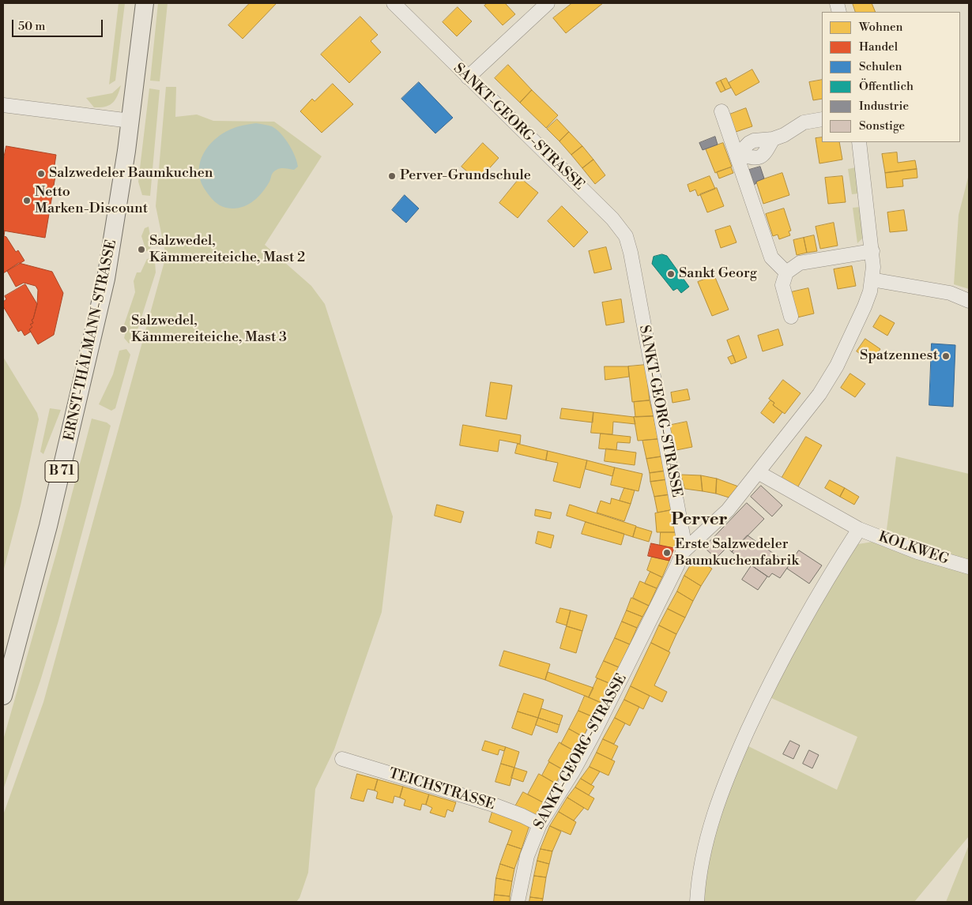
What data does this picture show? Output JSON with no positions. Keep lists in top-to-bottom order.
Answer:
{
  "streets": {
    "main road": ["ERNST-THÄLMANN-STRASSE", "B 71"],
    "street": ["SANKT-GEORG-STRASSE", "KOLKWEG", "TEICHSTRASSE"]
  },
  "crossings": [
    ["SANKT-GEORG-STRASSE", "TEICHSTRASSE"]
  ],
  "districts": ["Perver"],
  "places": [
    "Salzwedeler Baumkuchen",
    "Perver-Grundschule",
    "Netto Marken-Discount",
    "Salzwedel, Kämmereiteiche, Mast 2",
    "Sankt Georg",
    "Salzwedel, Kämmereiteiche, Mast 3",
    "Spatzennest",
    "Erste Salzwedeler Baumkuchenfabrik"
  ],
  "legend": [
    "Wohnen",
    "Handel",
    "Schulen",
    "Öffentlich",
    "Industrie",
    "Sonstige"
  ],
  "scale_bar": "50 m"
}
